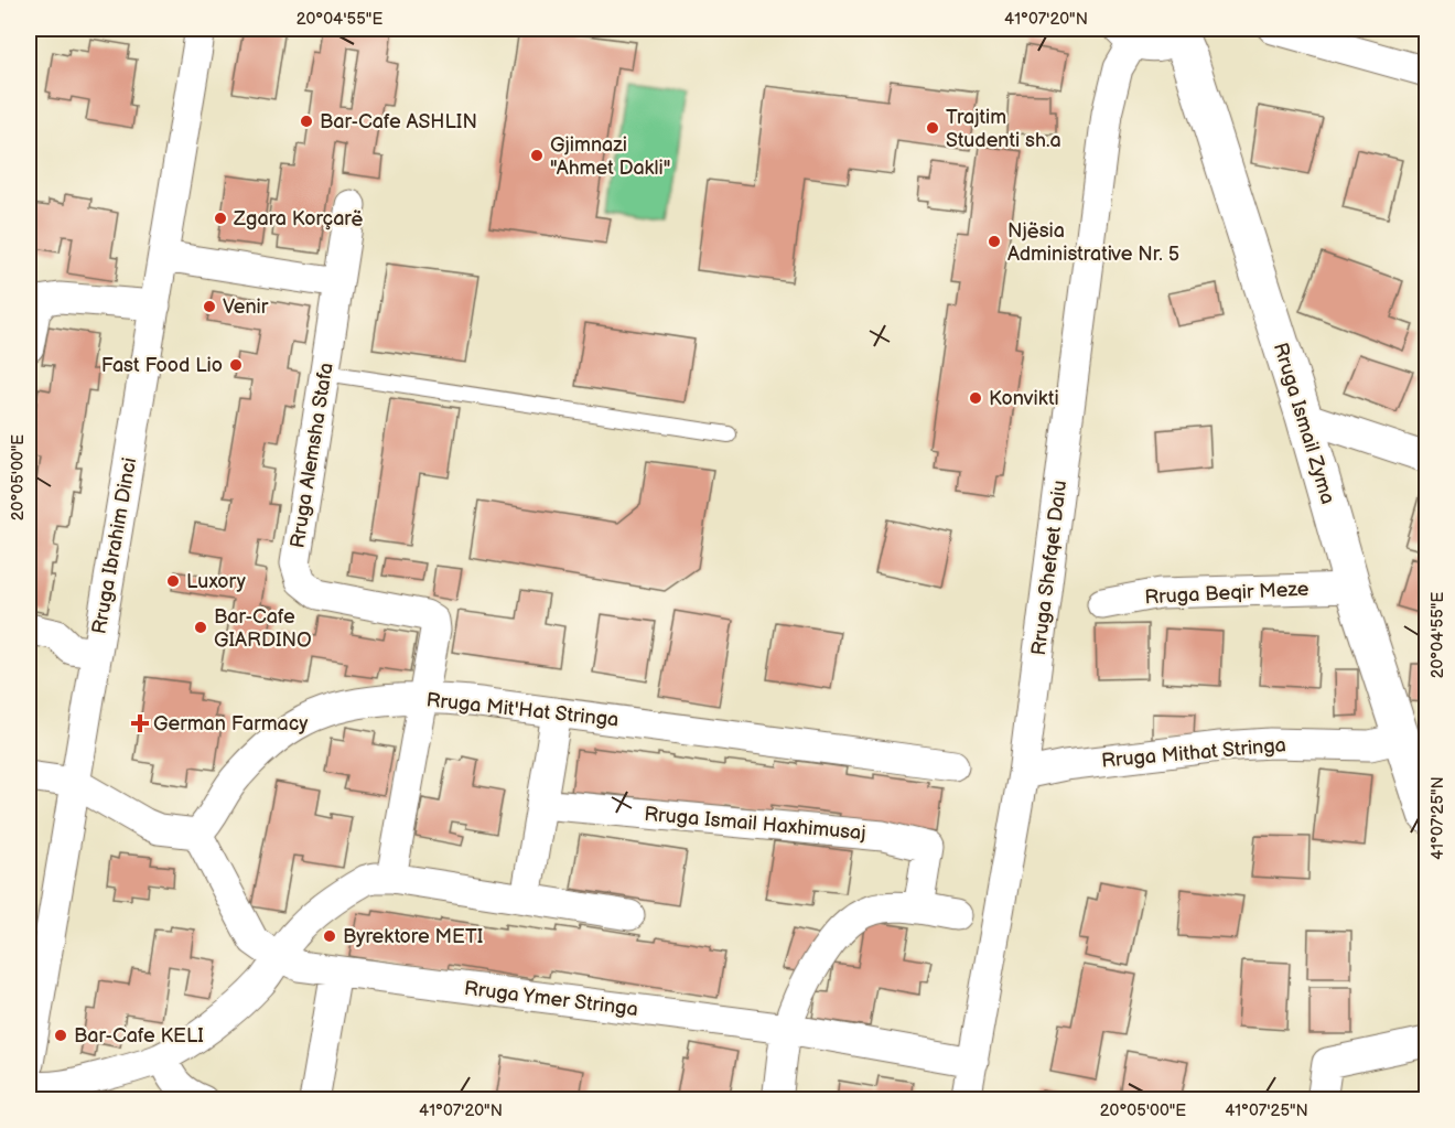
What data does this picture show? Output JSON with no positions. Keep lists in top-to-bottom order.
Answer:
{
  "streets": {
    "main road": ["Rruga Ismail Zyma"],
    "street": [
      "Rruga Alemsha Stafa",
      "Rruga Ibrahim Dinci",
      "Rruga Shefqet Daiu",
      "Rruga Beqir Meze",
      "Rruga Mit'Hat Stringa",
      "Rruga Mithat Stringa",
      "Rruga Ismail Haxhimusaj",
      "Rruga Ymer Stringa"
    ]
  },
  "crossings": [
    ["Rruga Ismail Zyma", "Rruga Beqir Meze"],
    ["Rruga Ismail Zyma", "Rruga Mithat Stringa"],
    ["Rruga Alemsha Stafa", "Rruga Mit'Hat Stringa"],
    ["Rruga Shefqet Daiu", "Rruga Mithat Stringa"],
    ["Rruga Shefqet Daiu", "Rruga Ymer Stringa"],
    ["Rruga Mit'Hat Stringa", "Rruga Ymer Stringa"]
  ],
  "places": {
    "other": [
      "Bar-Cafe ASHLIN",
      "Trajtim Studenti sh.a",
      "Gjimnazi \"Ahmet Dakli\"",
      "Zgara Korçarë",
      "Njësia Administrative Nr. 5",
      "Venir",
      "Fast Food Lio",
      "Konvikti",
      "Luxory",
      "Bar-Cafe GIARDINO",
      "Byrektore METI",
      "Bar-Cafe KELI"
    ],
    "health": ["German Farmacy"]
  },
  "coordinates": [
    "20°04'55\"E",
    "41°07'20\"N",
    "20°05'00\"E",
    "41°07'25\"N"
  ]
}
